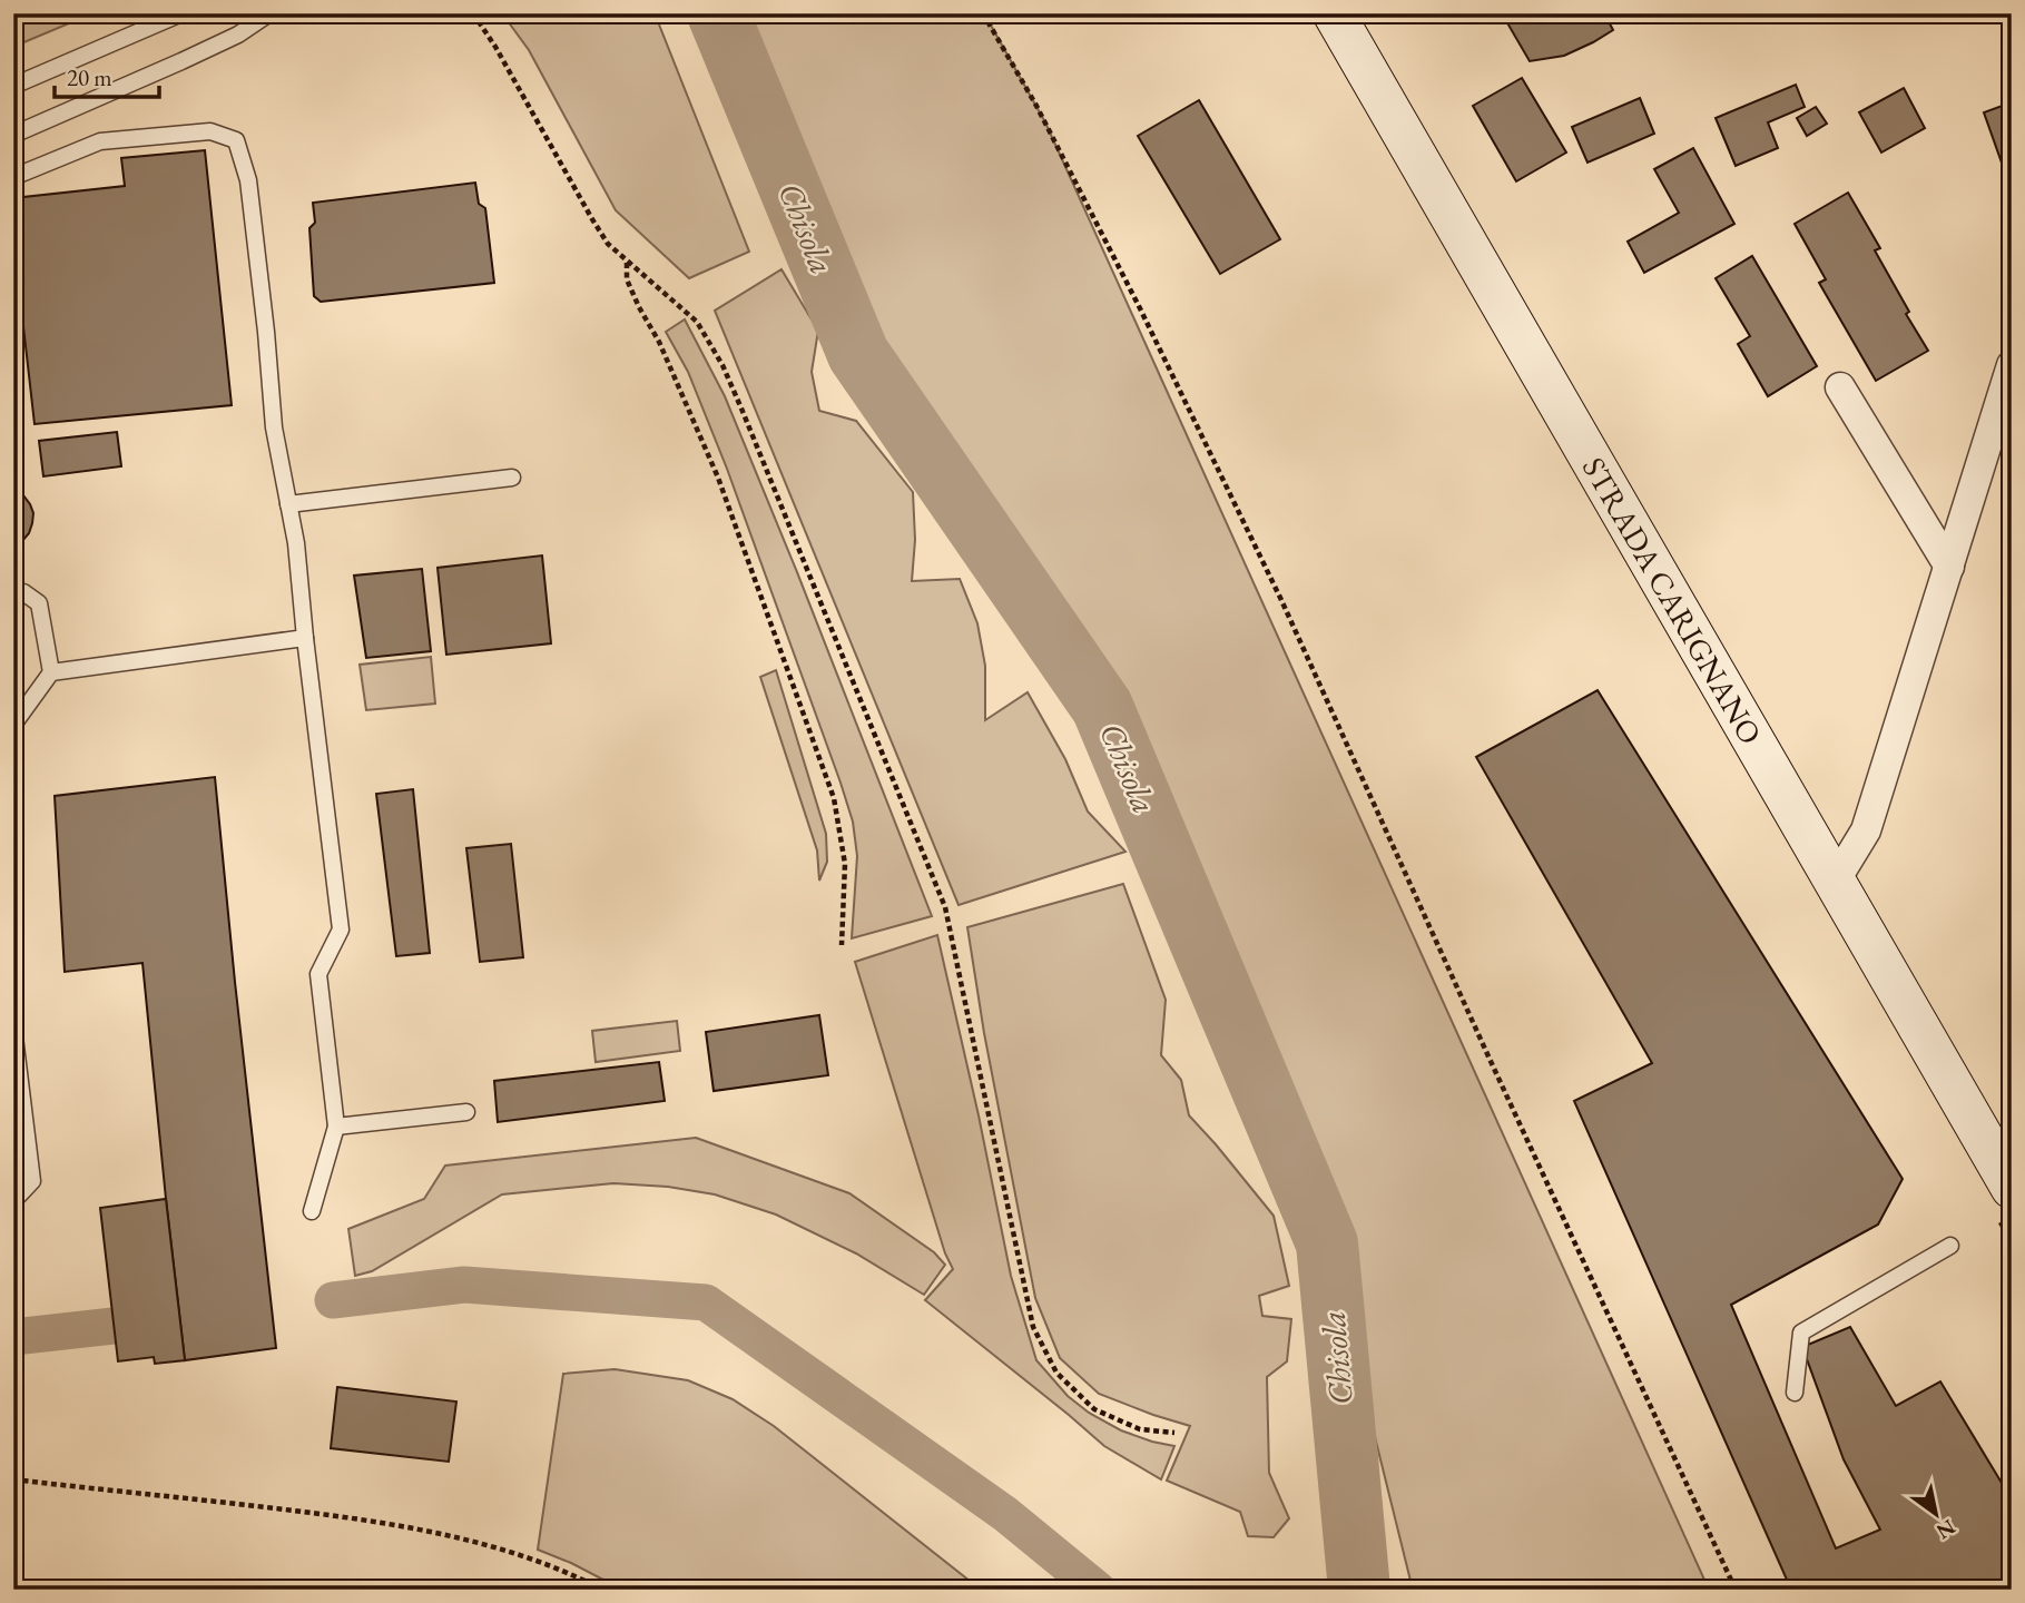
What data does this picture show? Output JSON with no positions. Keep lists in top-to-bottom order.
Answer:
{
  "streets": {
    "main road": ["STRADA CARIGNANO"]
  },
  "water": ["Chisola"],
  "scale_bar": "20 m",
  "north": "bottom right"
}
